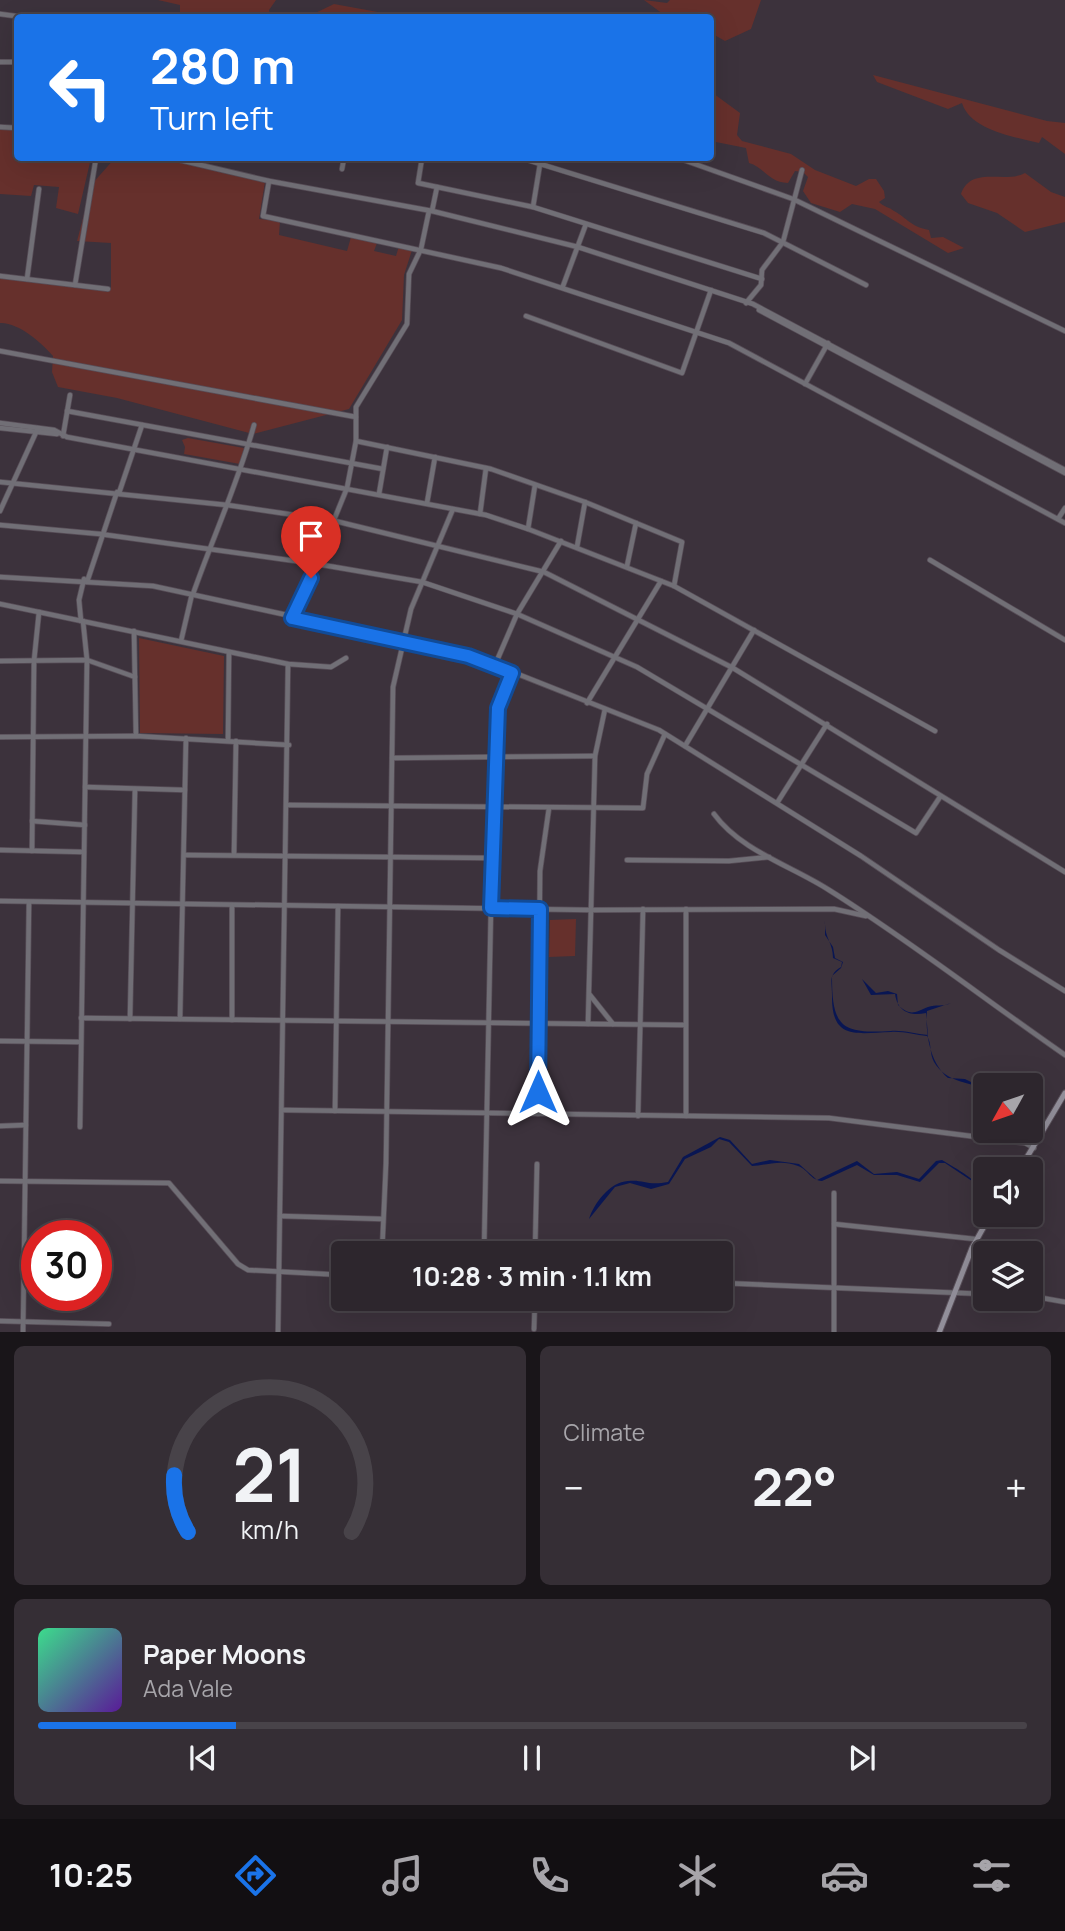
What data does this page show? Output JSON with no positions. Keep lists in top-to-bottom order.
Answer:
{
  "north": "bottom left",
  "page": {
    "turn": ["280 m", "Turn left"],
    "limit": "30",
    "trip": "10:28 · 3 min · 1.1 km",
    "tile": "Climate",
    "heat": ["−", "22°", "+"],
    "song": ["Paper Moons", "Ada Vale"],
    "tabs": "10:25",
    "gauge": ["21", "km/h"]
  }
}
